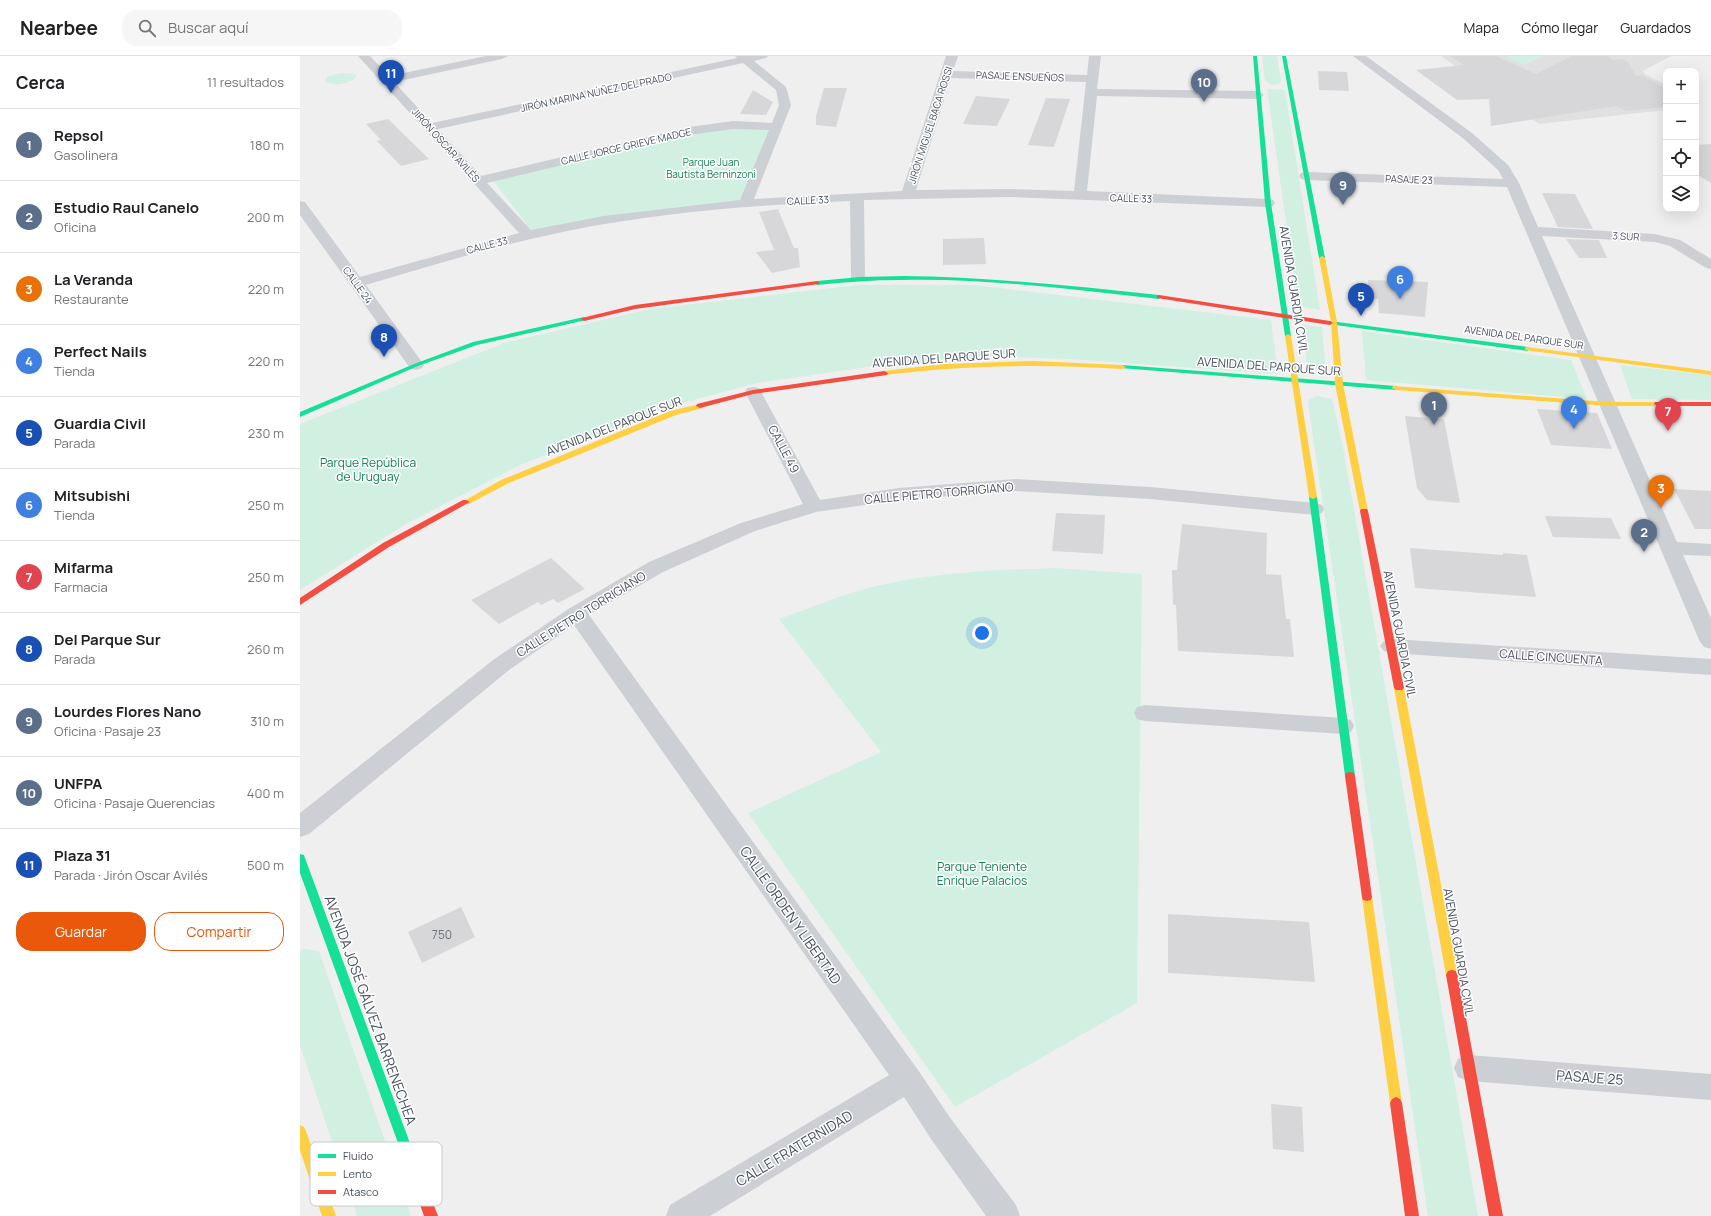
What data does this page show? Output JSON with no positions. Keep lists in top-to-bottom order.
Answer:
{
  "streets": {
    "main road": ["AVENIDA GUARDIA CIVIL", "AVENIDA DEL PARQUE SUR", "AVENIDA JOSÉ GÁLVEZ BARRENECHEA"],
    "street": [
      "PASAJE ENSUEÑOS",
      "JIRÓN MARINA NÚÑEZ DEL PRADO",
      "JIRÓN MIGUEL BACA ROSSI",
      "JIRÓN OSCAR AVILÉS",
      "CALLE JORGE GRIEVE MADGE",
      "PASAJE 23",
      "CALLE 33",
      "3 SUR",
      "CALLE 24",
      "CALLE 49",
      "CALLE PIETRO TORRIGIANO",
      "CALLE CINCUENTA",
      "CALLE ORDEN Y LIBERTAD",
      "PASAJE 25",
      "CALLE FRATERNIDAD"
    ]
  },
  "crossings": [
    ["PASAJE ENSUEÑOS", "JIRÓN MIGUEL BACA ROSSI"],
    ["JIRÓN MARINA NÚÑEZ DEL PRADO", "JIRÓN OSCAR AVILÉS"],
    ["JIRÓN MIGUEL BACA ROSSI", "CALLE 33"],
    ["JIRÓN OSCAR AVILÉS", "CALLE JORGE GRIEVE MADGE"],
    ["JIRÓN OSCAR AVILÉS", "CALLE 33"],
    ["PASAJE 23", "AVENIDA GUARDIA CIVIL"],
    ["CALLE 33", "CALLE 24"],
    ["CALLE 33", "AVENIDA GUARDIA CIVIL"],
    ["AVENIDA GUARDIA CIVIL", "AVENIDA DEL PARQUE SUR"],
    ["AVENIDA GUARDIA CIVIL", "CALLE PIETRO TORRIGIANO"],
    ["AVENIDA GUARDIA CIVIL", "CALLE CINCUENTA"],
    ["AVENIDA GUARDIA CIVIL", "PASAJE 25"],
    ["AVENIDA DEL PARQUE SUR", "CALLE 49"],
    ["CALLE 49", "CALLE PIETRO TORRIGIANO"],
    ["CALLE PIETRO TORRIGIANO", "CALLE ORDEN Y LIBERTAD"],
    ["CALLE ORDEN Y LIBERTAD", "CALLE FRATERNIDAD"]
  ],
  "parks": ["Parque Juan Bautista Berninzoni", "Parque República de Uruguay", "Parque Teniente Enrique Palacios"],
  "house_numbers": ["750"],
  "legend": ["Fluido", "Lento", "Atasco"],
  "page": {
    "header": "Nearbee",
    "search": "Buscar aquí",
    "nav": ["Mapa", "Cómo llegar", "Guardados"],
    "heading": ["Cerca", "11 resultados"],
    "pins": [
      "11",
      "10",
      "9",
      "6",
      "5",
      "8",
      "1",
      "4",
      "7",
      "3",
      "2"
    ],
    "map_buttons": ["+", "−"],
    "list": [
      {
        "mark": "1",
        "name": "Repsol",
        "note": "Gasolinera",
        "value": "180 m"
      },
      {
        "mark": "2",
        "name": "Estudio Raul Canelo",
        "note": "Oficina",
        "value": "200 m"
      },
      {
        "mark": "3",
        "name": "La Veranda",
        "note": "Restaurante",
        "value": "220 m"
      },
      {
        "mark": "4",
        "name": "Perfect Nails",
        "note": "Tienda",
        "value": "220 m"
      },
      {
        "mark": "5",
        "name": "Guardia Civil",
        "note": "Parada",
        "value": "230 m"
      },
      {
        "mark": "6",
        "name": "Mitsubishi",
        "note": "Tienda",
        "value": "250 m"
      },
      {
        "mark": "7",
        "name": "Mifarma",
        "note": "Farmacia",
        "value": "250 m"
      },
      {
        "mark": "8",
        "name": "Del Parque Sur",
        "note": "Parada",
        "value": "260 m"
      },
      {
        "mark": "9",
        "name": "Lourdes Flores Nano",
        "note": "Oficina · Pasaje 23",
        "value": "310 m"
      },
      {
        "mark": "10",
        "name": "UNFPA",
        "note": "Oficina · Pasaje Querencias",
        "value": "400 m"
      },
      {
        "mark": "11",
        "name": "Plaza 31",
        "note": "Parada · Jirón Oscar Avilés",
        "value": "500 m"
      }
    ],
    "buttons": ["Guardar", "Compartir"]
  }
}
